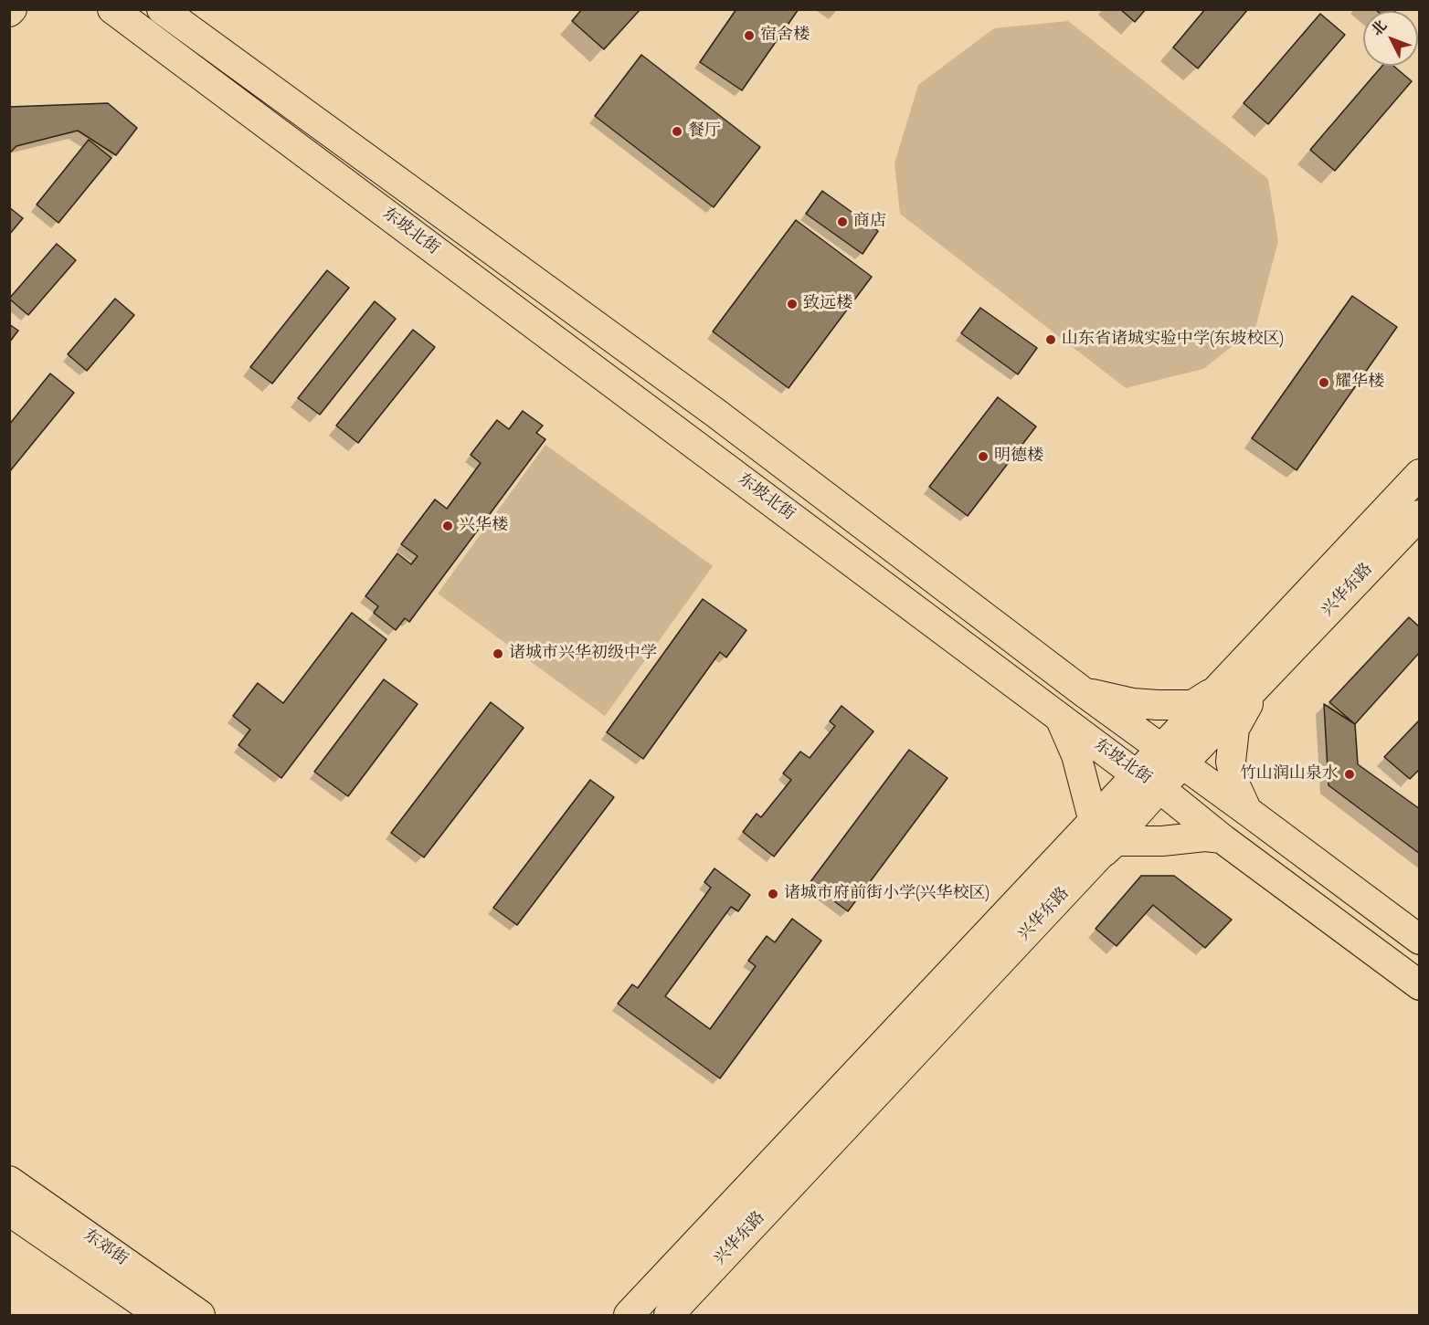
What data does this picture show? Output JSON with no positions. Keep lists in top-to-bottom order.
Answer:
{
  "streets": {
    "main road": ["东坡北街", "兴华东路", "东郊街"]
  },
  "crossings": [
    ["东坡北街", "兴华东路"]
  ],
  "places": [
    "宿舍楼",
    "餐厅",
    "商店",
    "致远楼",
    "山东省诸城实验中学(东坡校区)",
    "耀华楼",
    "明德楼",
    "兴华楼",
    "诸城市兴华初级中学",
    "竹山润山泉水",
    "诸城市府前街小学(兴华校区)"
  ],
  "north": "top left"
}
